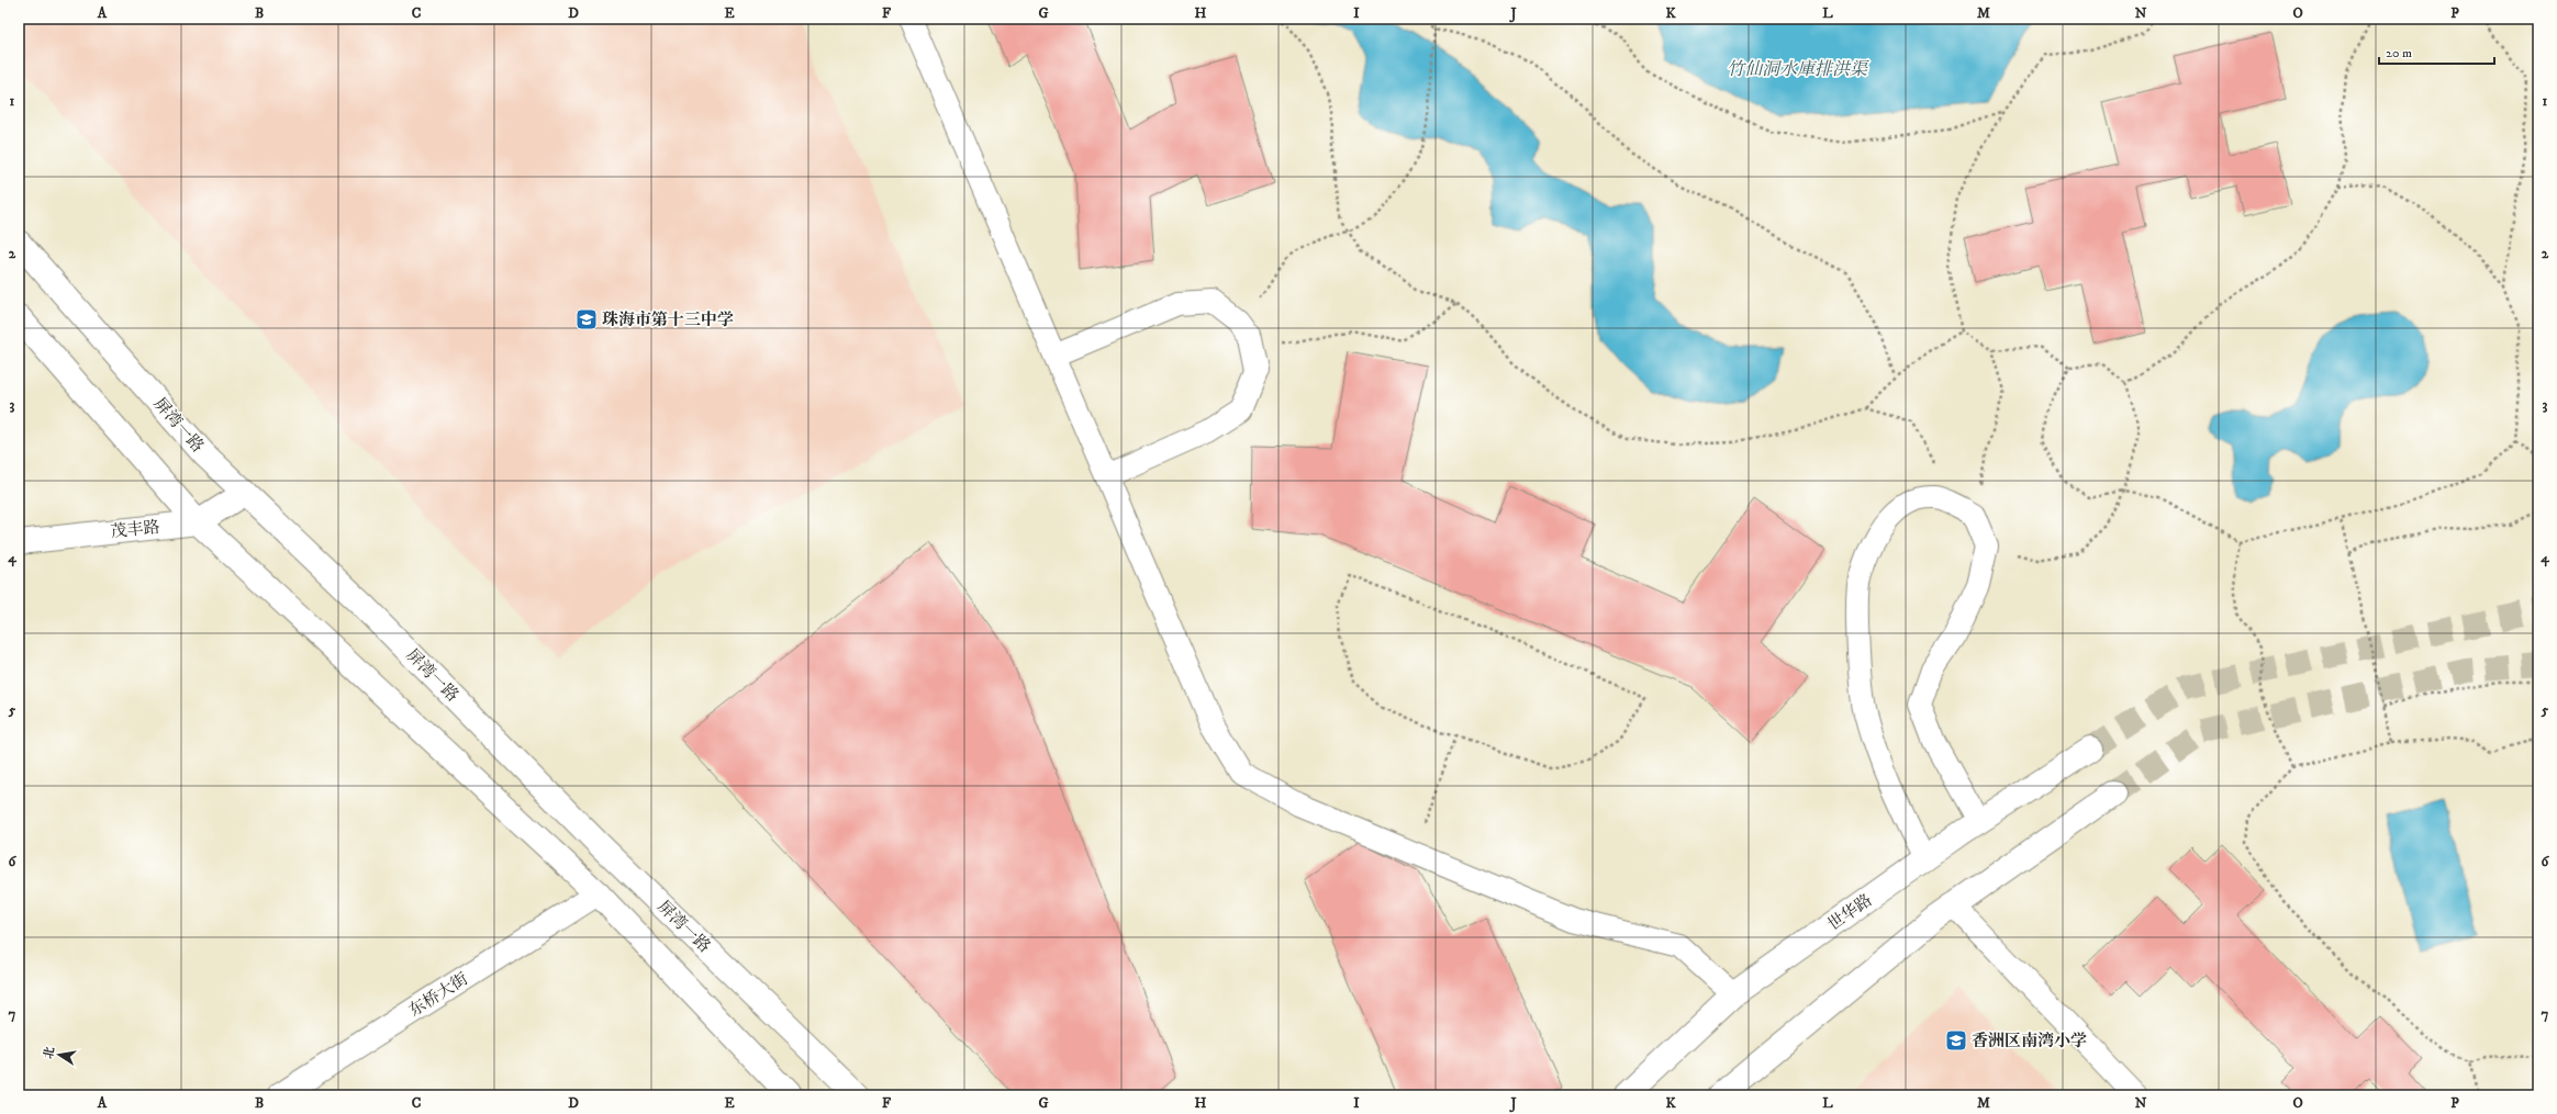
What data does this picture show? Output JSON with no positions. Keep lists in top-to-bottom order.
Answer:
{
  "streets": {
    "main road": [
      "屏湾一路",
      "茂丰路",
      "世华路",
      "东桥大街"
    ]
  },
  "crossings": [
    ["屏湾一路", "茂丰路"]
  ],
  "water": ["竹仙洞水庫排洪渠"],
  "places": {
    "school or university": ["珠海市第十三中学", "香洲区南湾小学"]
  },
  "scale_bar": "20 m",
  "north": "left",
  "grid": {
    "columns": [
      "A",
      "B",
      "C",
      "D",
      "E",
      "F",
      "G",
      "H",
      "I",
      "J",
      "K",
      "L",
      "M",
      "N",
      "O",
      "P"
    ],
    "rows": [
      "1",
      "2",
      "3",
      "4",
      "5",
      "6",
      "7"
    ]
  }
}
